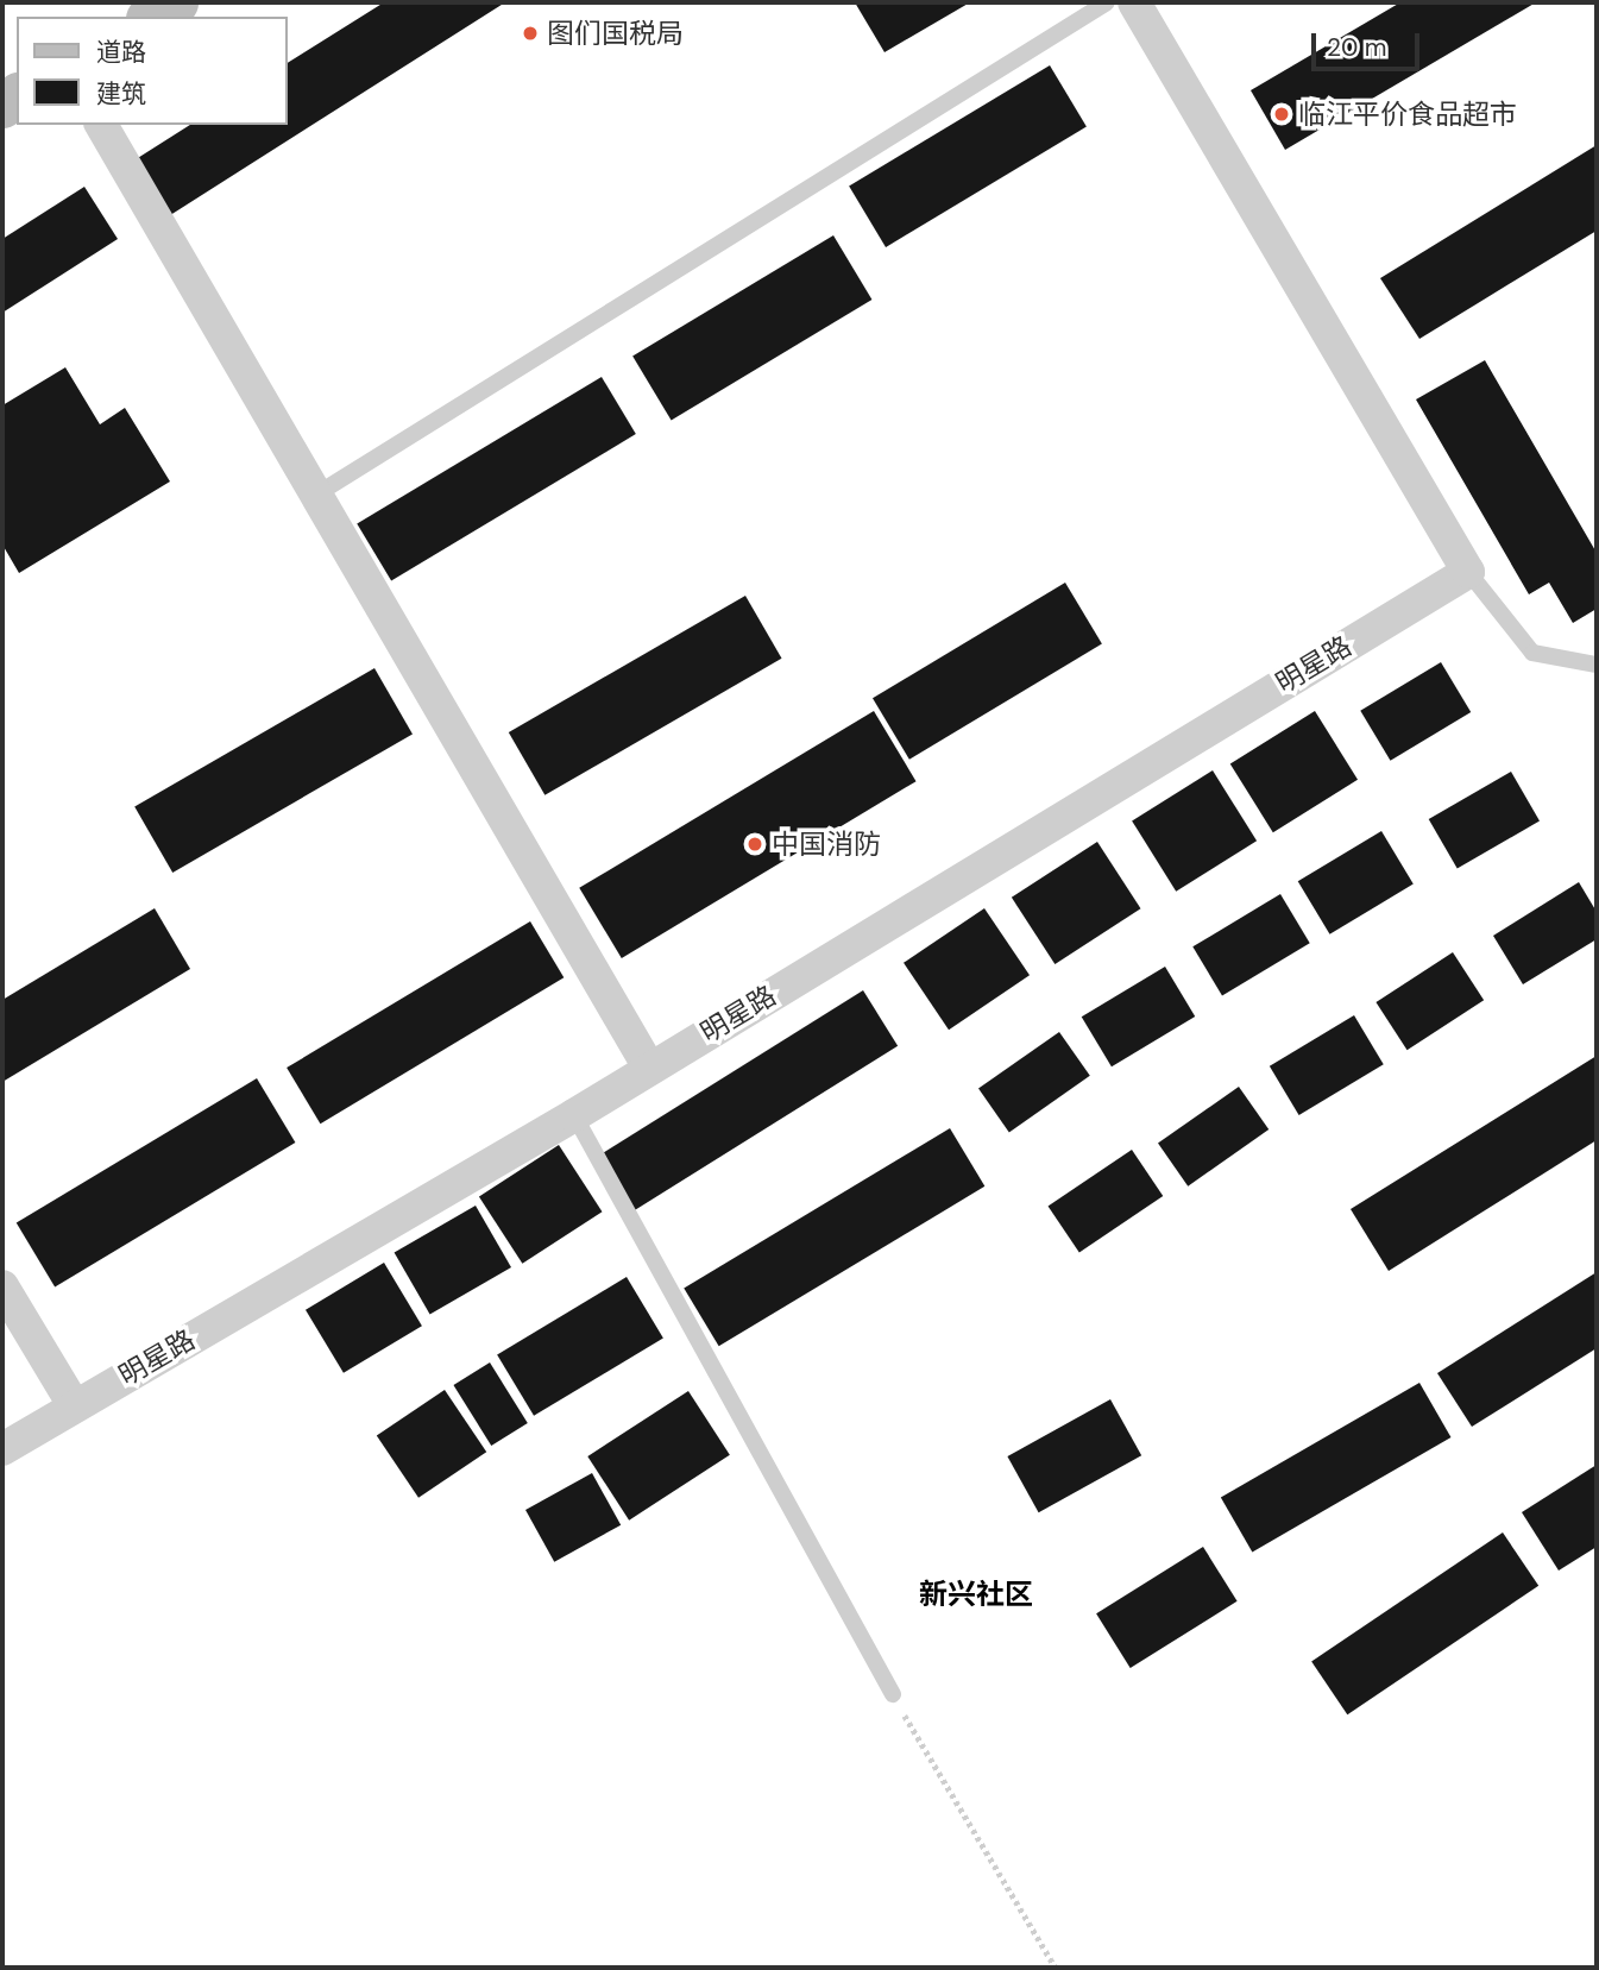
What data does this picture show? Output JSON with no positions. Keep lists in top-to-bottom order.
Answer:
{
  "streets": {
    "street": ["明星路"]
  },
  "districts": ["新兴社区"],
  "places": ["图们国税局", "临江平价食品超市", "中国消防"],
  "legend": ["道路", "建筑"],
  "scale_bar": "20 m"
}
